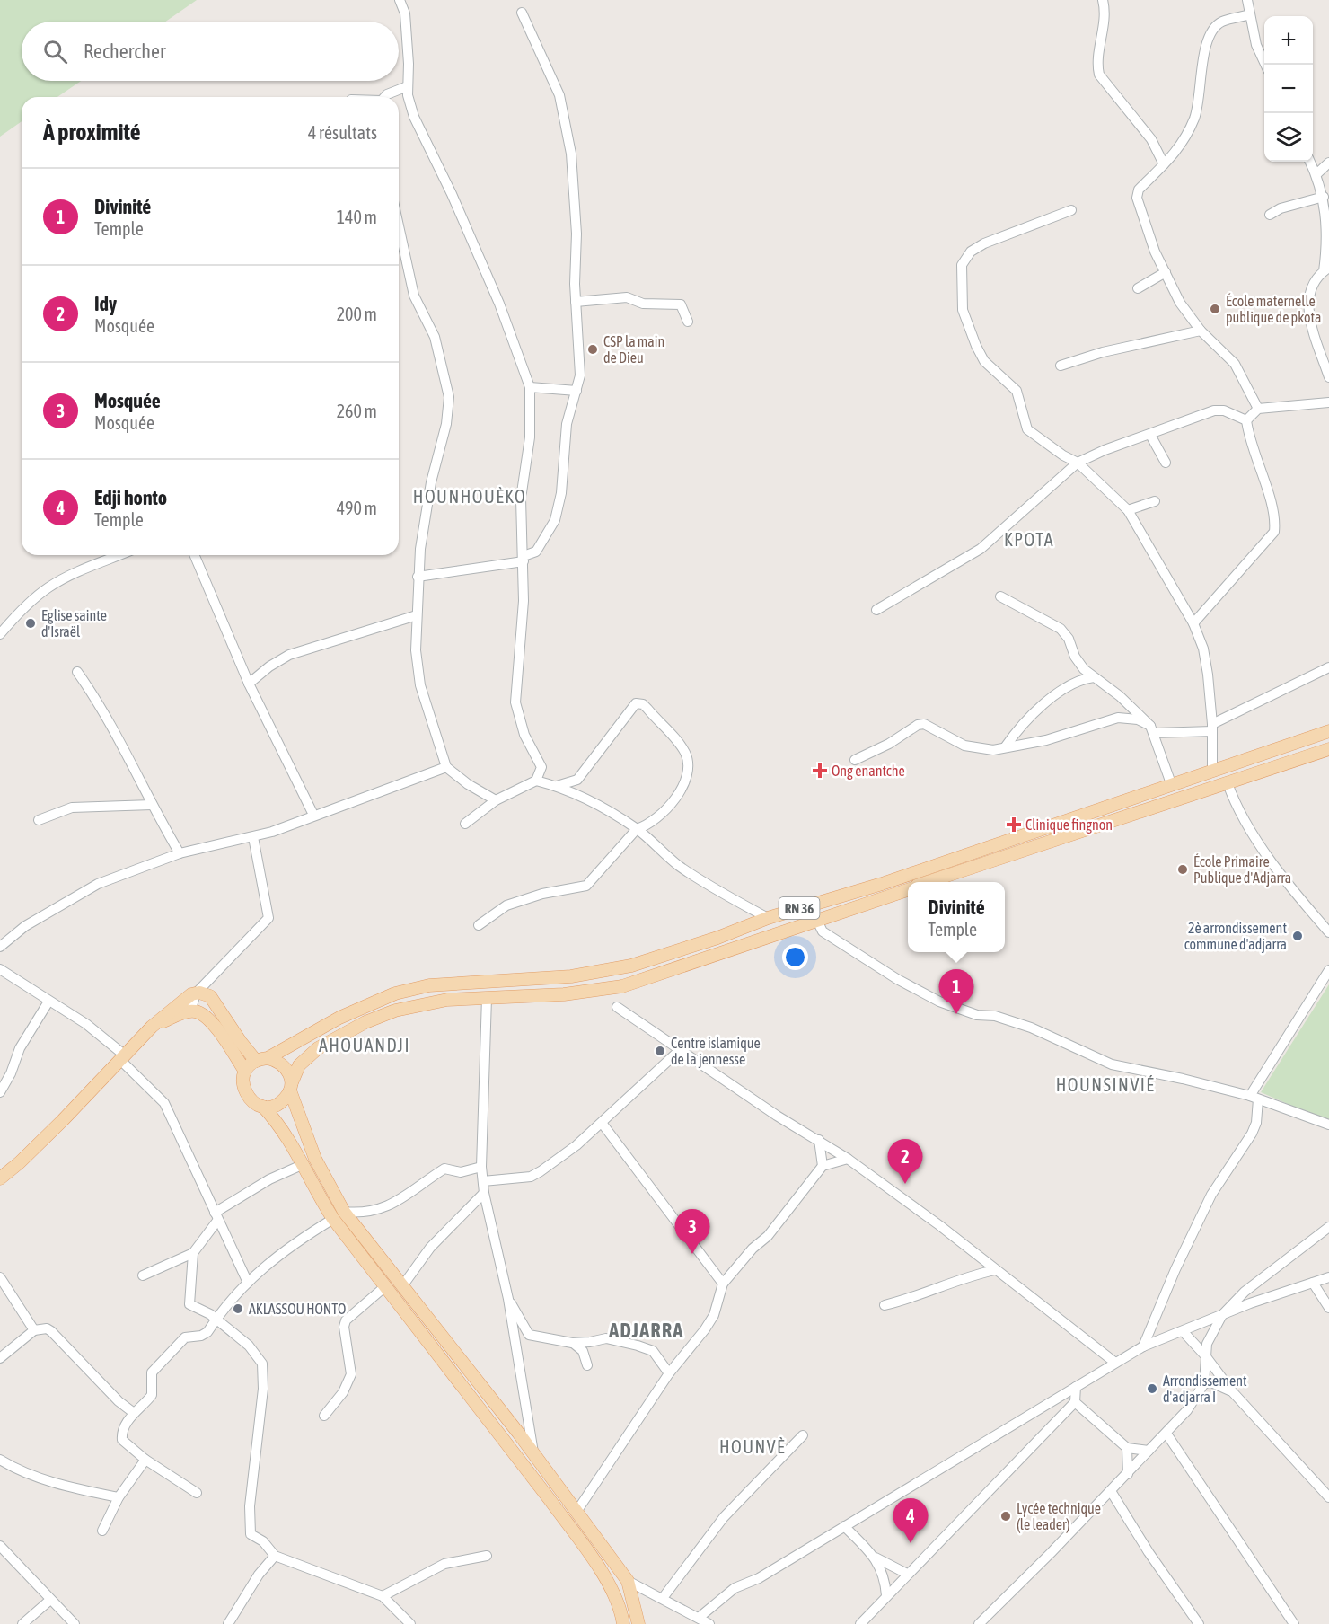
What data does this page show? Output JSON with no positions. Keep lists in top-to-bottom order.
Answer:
{
  "streets": {
    "main road": ["RN 36"]
  },
  "districts": [
    "HOUNHOUÈKO",
    "KPOTA",
    "AHOUANDJI",
    "HOUNSINVIÉ",
    "ADJARRA",
    "HOUNVÈ"
  ],
  "places": {
    "other": [
      "École maternelle publique de pkota",
      "CSP la main de Dieu",
      "Eglise sainte d'Israël",
      "École Primaire Publique d'Adjarra",
      "2è arrondissement commune d'adjarra",
      "Centre islamique de la jennesse",
      "AKLASSOU HONTO",
      "Arrondissement d'adjarra I",
      "Lycée technique (le leader)"
    ],
    "health": ["Ong enantche", "Clinique fingnon"]
  },
  "page": {
    "map_buttons": ["+", "−"],
    "search": "Rechercher",
    "heading": ["À proximité", "4 résultats"],
    "list": [
      {
        "mark": "1",
        "name": "Divinité",
        "note": "Temple",
        "value": "140 m"
      },
      {
        "mark": "2",
        "name": "Idy",
        "note": "Mosquée",
        "value": "200 m"
      },
      {
        "mark": "3",
        "name": "Mosquée",
        "note": "Mosquée",
        "value": "260 m"
      },
      {
        "mark": "4",
        "name": "Edji honto",
        "note": "Temple",
        "value": "490 m"
      }
    ],
    "popup": ["Divinité", "Temple"],
    "pins": [
      "1",
      "2",
      "3",
      "4"
    ]
  }
}
